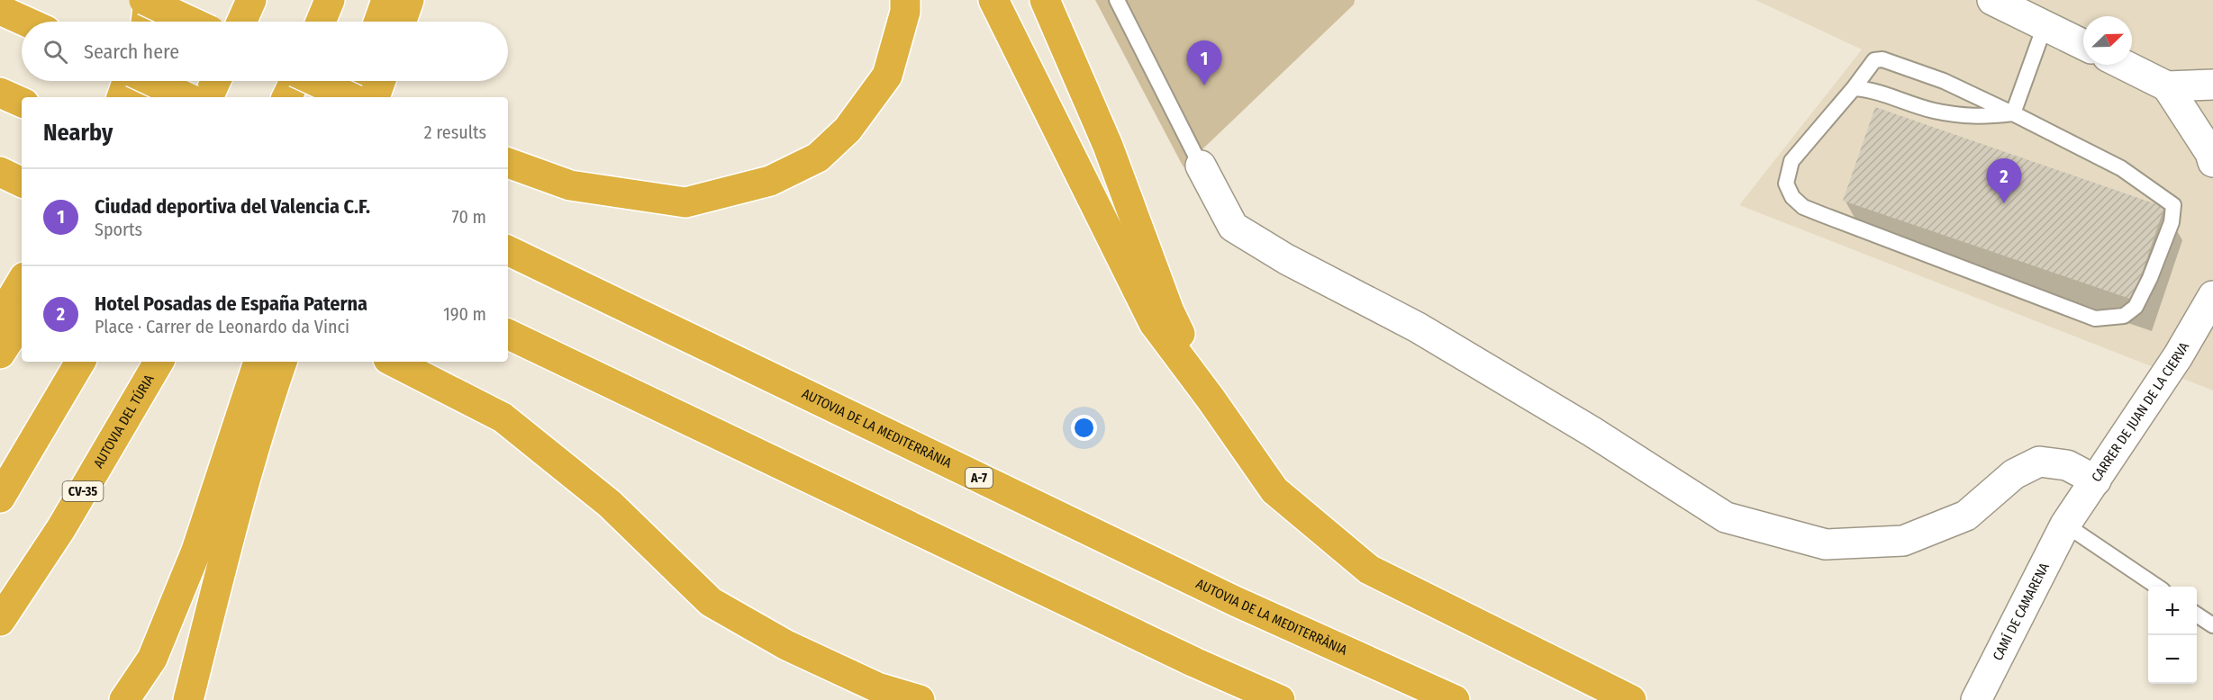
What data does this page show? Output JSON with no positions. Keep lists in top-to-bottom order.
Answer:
{
  "streets": {
    "highway": [
      "AUTOVIA DEL TÚRIA",
      "AUTOVIA DE LA MEDITERRÀNIA",
      "A-7",
      "CV-35"
    ],
    "street": ["CARRER DE JUAN DE LA CIERVA", "CAMÍ DE CAMARENA"]
  },
  "crossings": [
    ["CARRER DE JUAN DE LA CIERVA", "CAMÍ DE CAMARENA"]
  ],
  "north": "top right",
  "page": {
    "search": "Search here",
    "pins": ["1", "2"],
    "heading": ["Nearby", "2 results"],
    "list": [
      {
        "mark": "1",
        "name": "Ciudad deportiva del Valencia C.F.",
        "note": "Sports",
        "value": "70 m"
      },
      {
        "mark": "2",
        "name": "Hotel Posadas de España Paterna",
        "note": "Place · Carrer de Leonardo da Vinci",
        "value": "190 m"
      }
    ],
    "map_buttons": ["+", "−"]
  }
}
